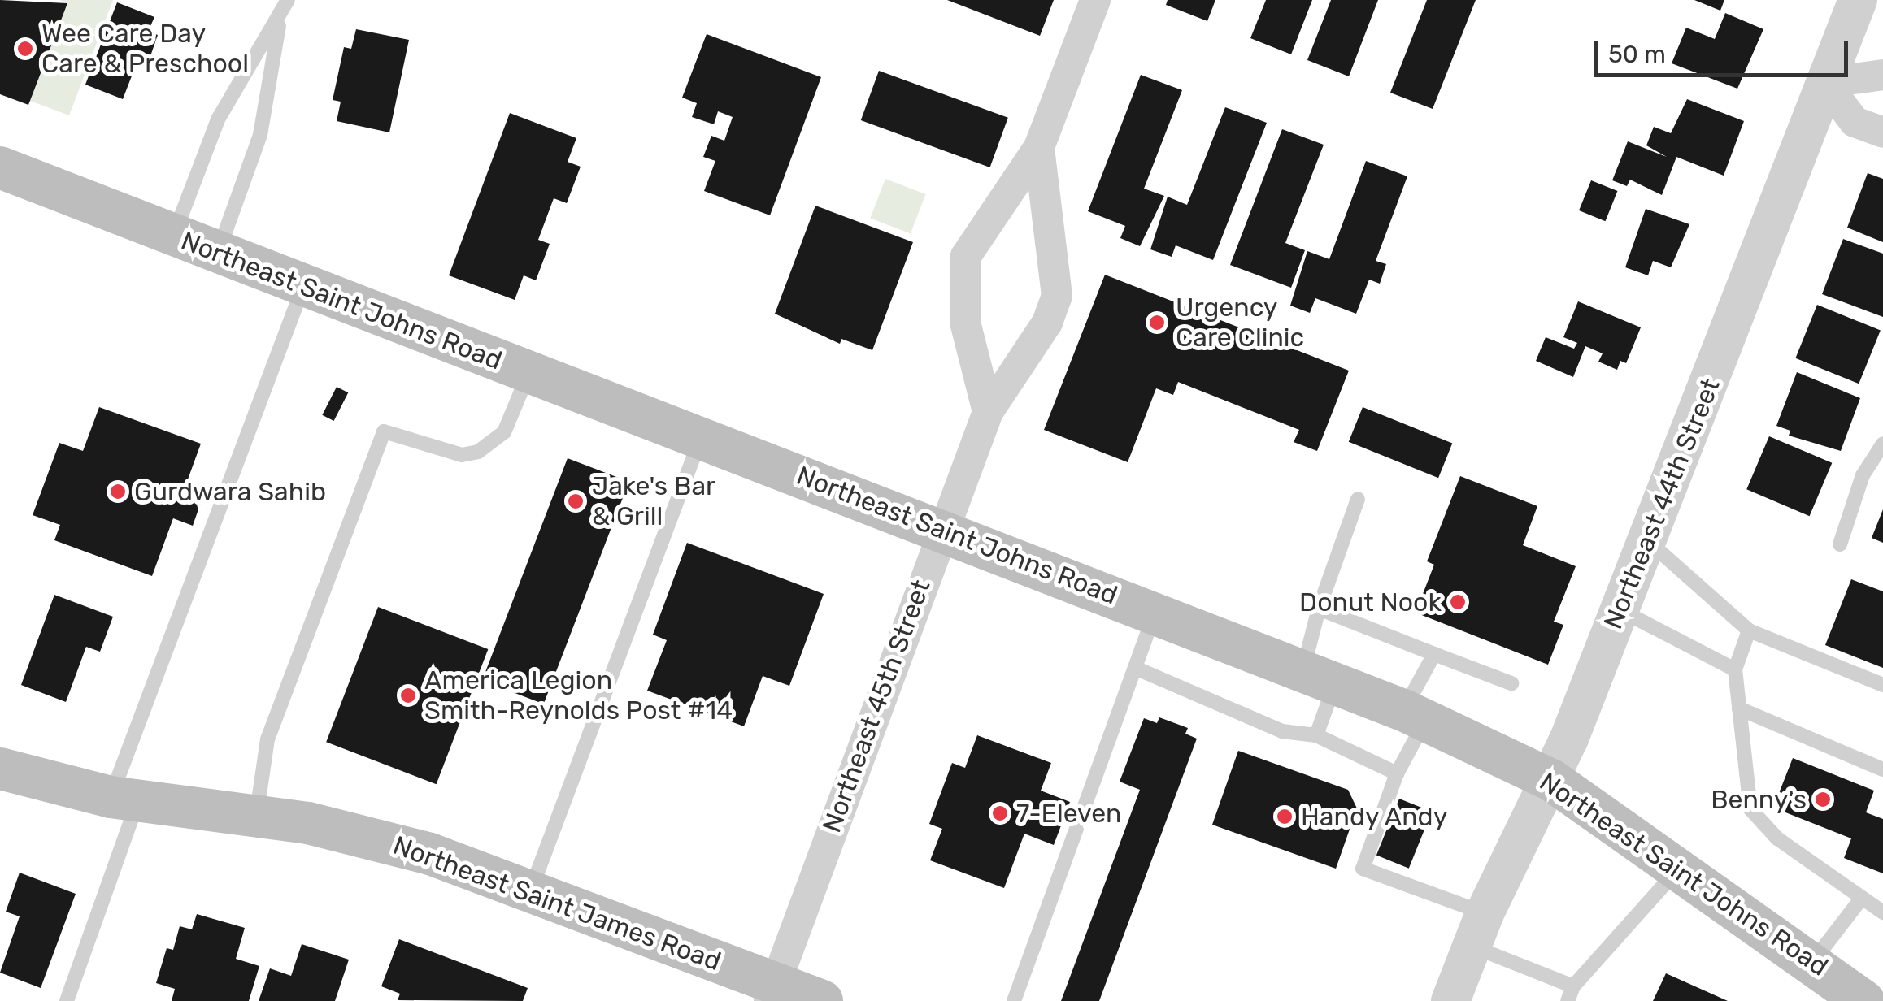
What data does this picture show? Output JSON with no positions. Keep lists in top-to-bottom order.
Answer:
{
  "streets": {
    "main road": ["Northeast Saint Johns Road", "Northeast Saint James Road"],
    "street": ["Northeast 44th Street", "Northeast 45th Street"]
  },
  "crossings": [
    ["Northeast Saint Johns Road", "Northeast 44th Street"],
    ["Northeast Saint Johns Road", "Northeast 45th Street"],
    ["Northeast 45th Street", "Northeast Saint James Road"]
  ],
  "places": [
    "Wee Care Day Care & Preschool",
    "Urgency Care Clinic",
    "Gurdwara Sahib",
    "Jake's Bar & Grill",
    "Donut Nook",
    "America Legion Smith-Reynolds Post #14",
    "Benny's",
    "7-Eleven",
    "Handy Andy"
  ],
  "scale_bar": "50 m"
}
